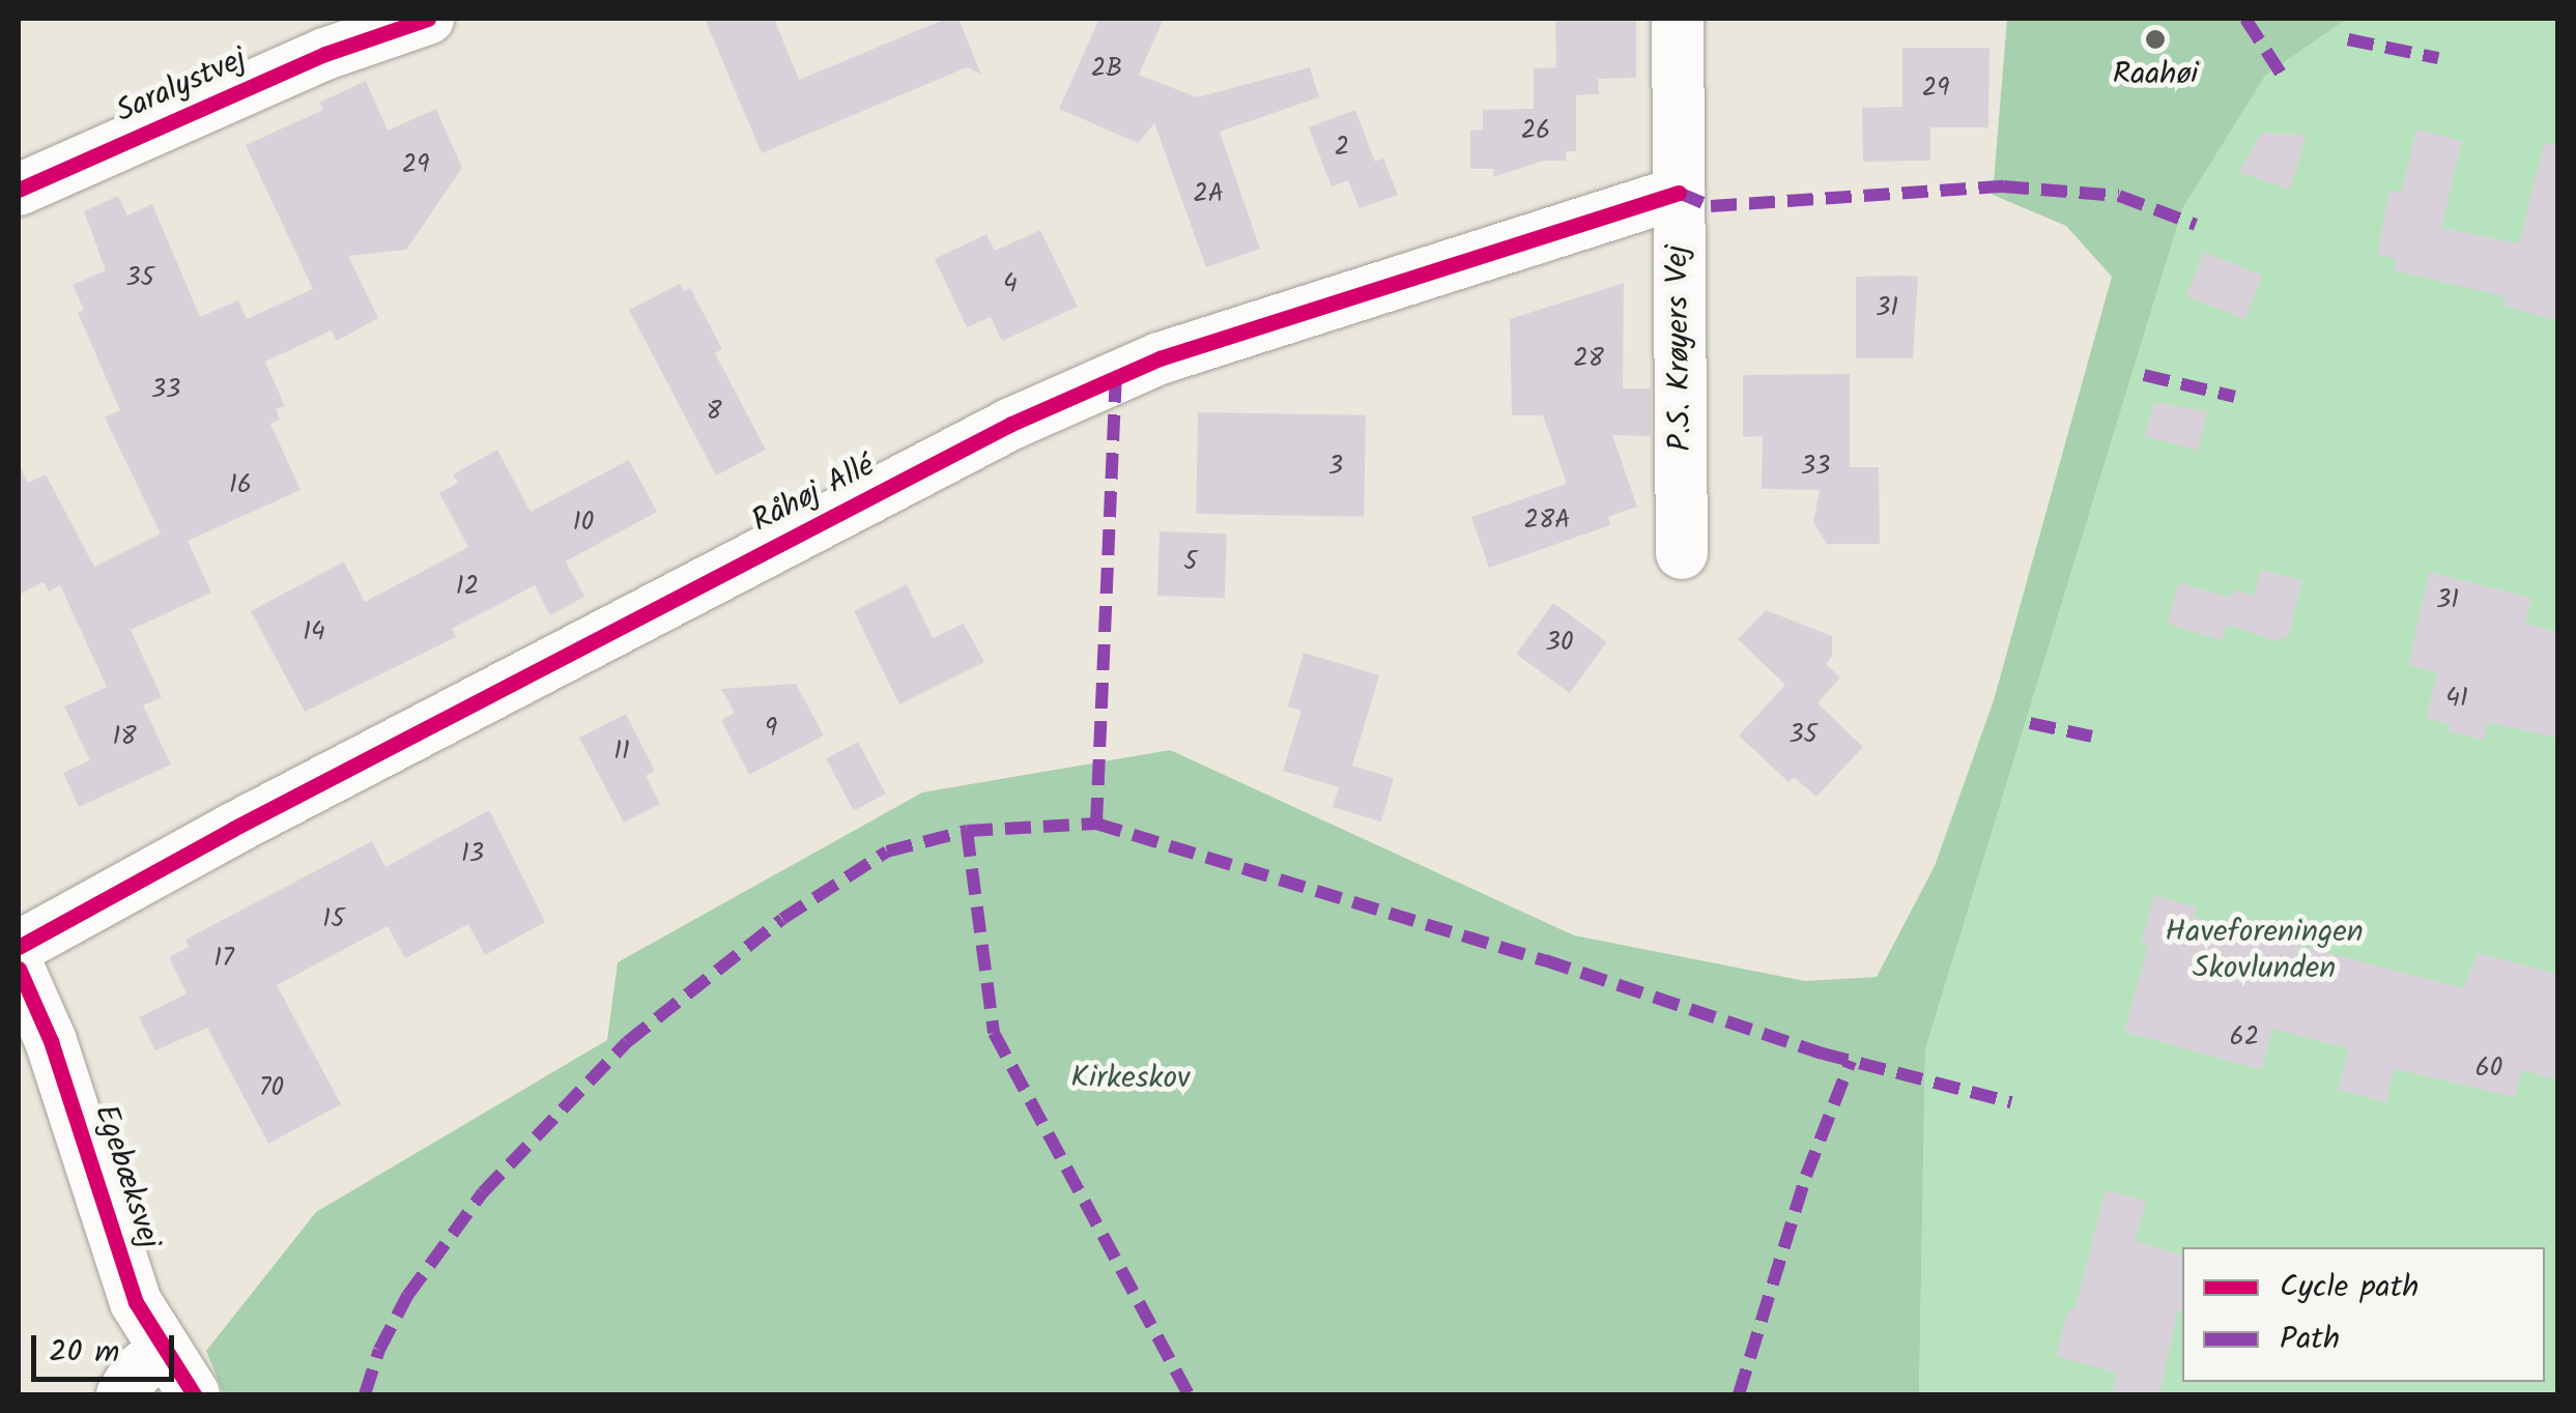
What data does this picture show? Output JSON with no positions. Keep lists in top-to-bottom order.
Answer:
{
  "streets": {
    "street": [
      "Saralystvej",
      "P.S. Krøyers Vej",
      "Råhøj Allé",
      "Egebæksvej"
    ]
  },
  "crossings": [
    ["P.S. Krøyers Vej", "Råhøj Allé"]
  ],
  "parks": ["Haveforeningen Skovlunden", "Kirkeskov"],
  "places": ["Raahøi"],
  "house_numbers": [
    "2B",
    "29",
    "26",
    "2",
    "29",
    "2A",
    "35",
    "4",
    "31",
    "28",
    "33",
    "8",
    "3",
    "33",
    "16",
    "28A",
    "10",
    "5",
    "12",
    "31",
    "14",
    "30",
    "41",
    "9",
    "35",
    "18",
    "11",
    "13",
    "15",
    "17",
    "62",
    "60",
    "70"
  ],
  "legend": ["Cycle path", "Path"],
  "scale_bar": "20 m"
}
